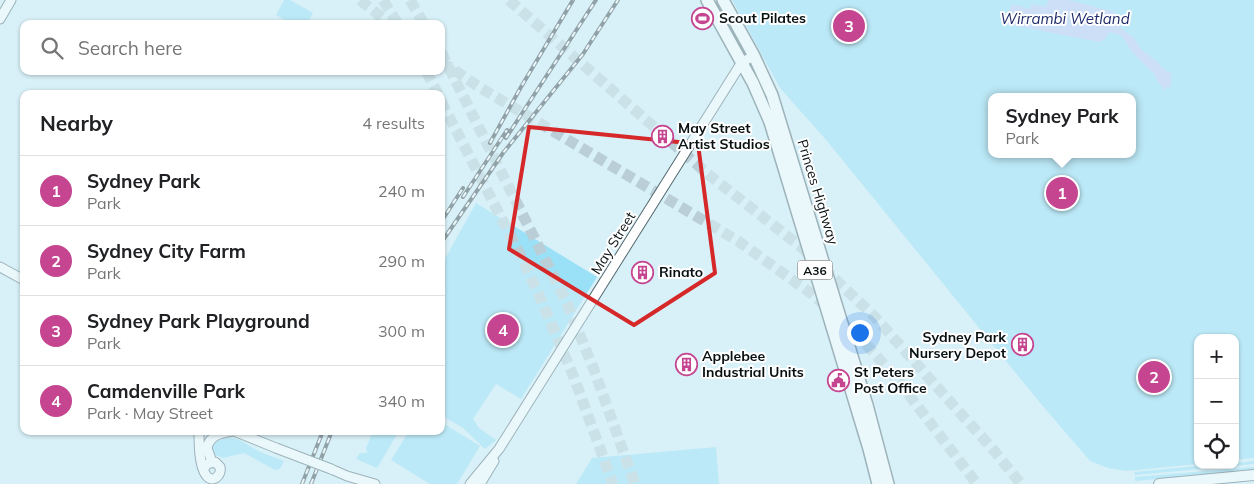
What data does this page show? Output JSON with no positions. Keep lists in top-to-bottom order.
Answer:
{
  "streets": {
    "highway": ["Princes Highway", "A36"],
    "main road": ["May Street"]
  },
  "crossings": [
    ["Princes Highway", "May Street"],
    ["Princes Highway", "A36"],
    ["May Street", "A36"]
  ],
  "water": ["Wirrambi Wetland"],
  "places": {
    "sports": ["Scout Pilates"],
    "building": [
      "May Street Artist Studios",
      "Rinato",
      "Sydney Park Nursery Depot",
      "Applebee Industrial Units"
    ],
    "public building": ["St Peters Post Office"]
  },
  "page": {
    "pins": [
      "3",
      "1",
      "4",
      "2"
    ],
    "search": "Search here",
    "heading": ["Nearby", "4 results"],
    "popup": ["Sydney Park", "Park"],
    "list": [
      {
        "mark": "1",
        "name": "Sydney Park",
        "note": "Park",
        "value": "240 m"
      },
      {
        "mark": "2",
        "name": "Sydney City Farm",
        "note": "Park",
        "value": "290 m"
      },
      {
        "mark": "3",
        "name": "Sydney Park Playground",
        "note": "Park",
        "value": "300 m"
      },
      {
        "mark": "4",
        "name": "Camdenville Park",
        "note": "Park · May Street",
        "value": "340 m"
      }
    ],
    "map_buttons": ["+", "−"]
  }
}
